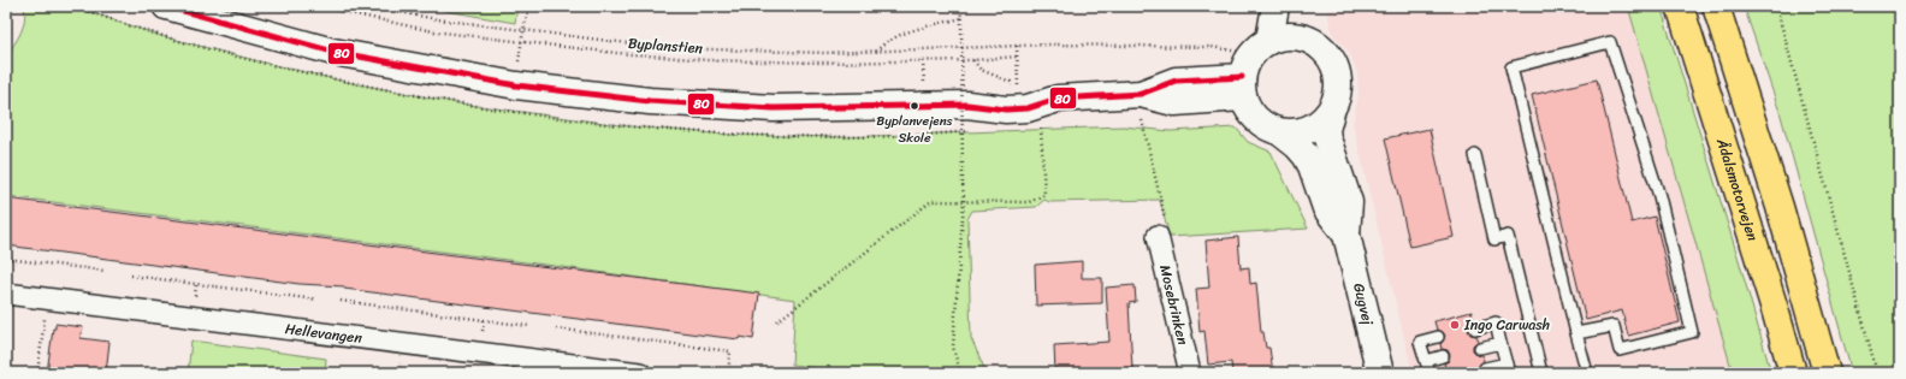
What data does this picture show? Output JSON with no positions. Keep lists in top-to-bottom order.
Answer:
{
  "streets": {
    "highway": ["Ådalsmotorvejen"],
    "street": ["Mosebrinken", "Gugvej", "Hellevangen"],
    "path": ["Byplanstien"]
  },
  "places": ["Byplanvejens Skole", "Ingo Carwash"],
  "lines": ["transit line 80"]
}
